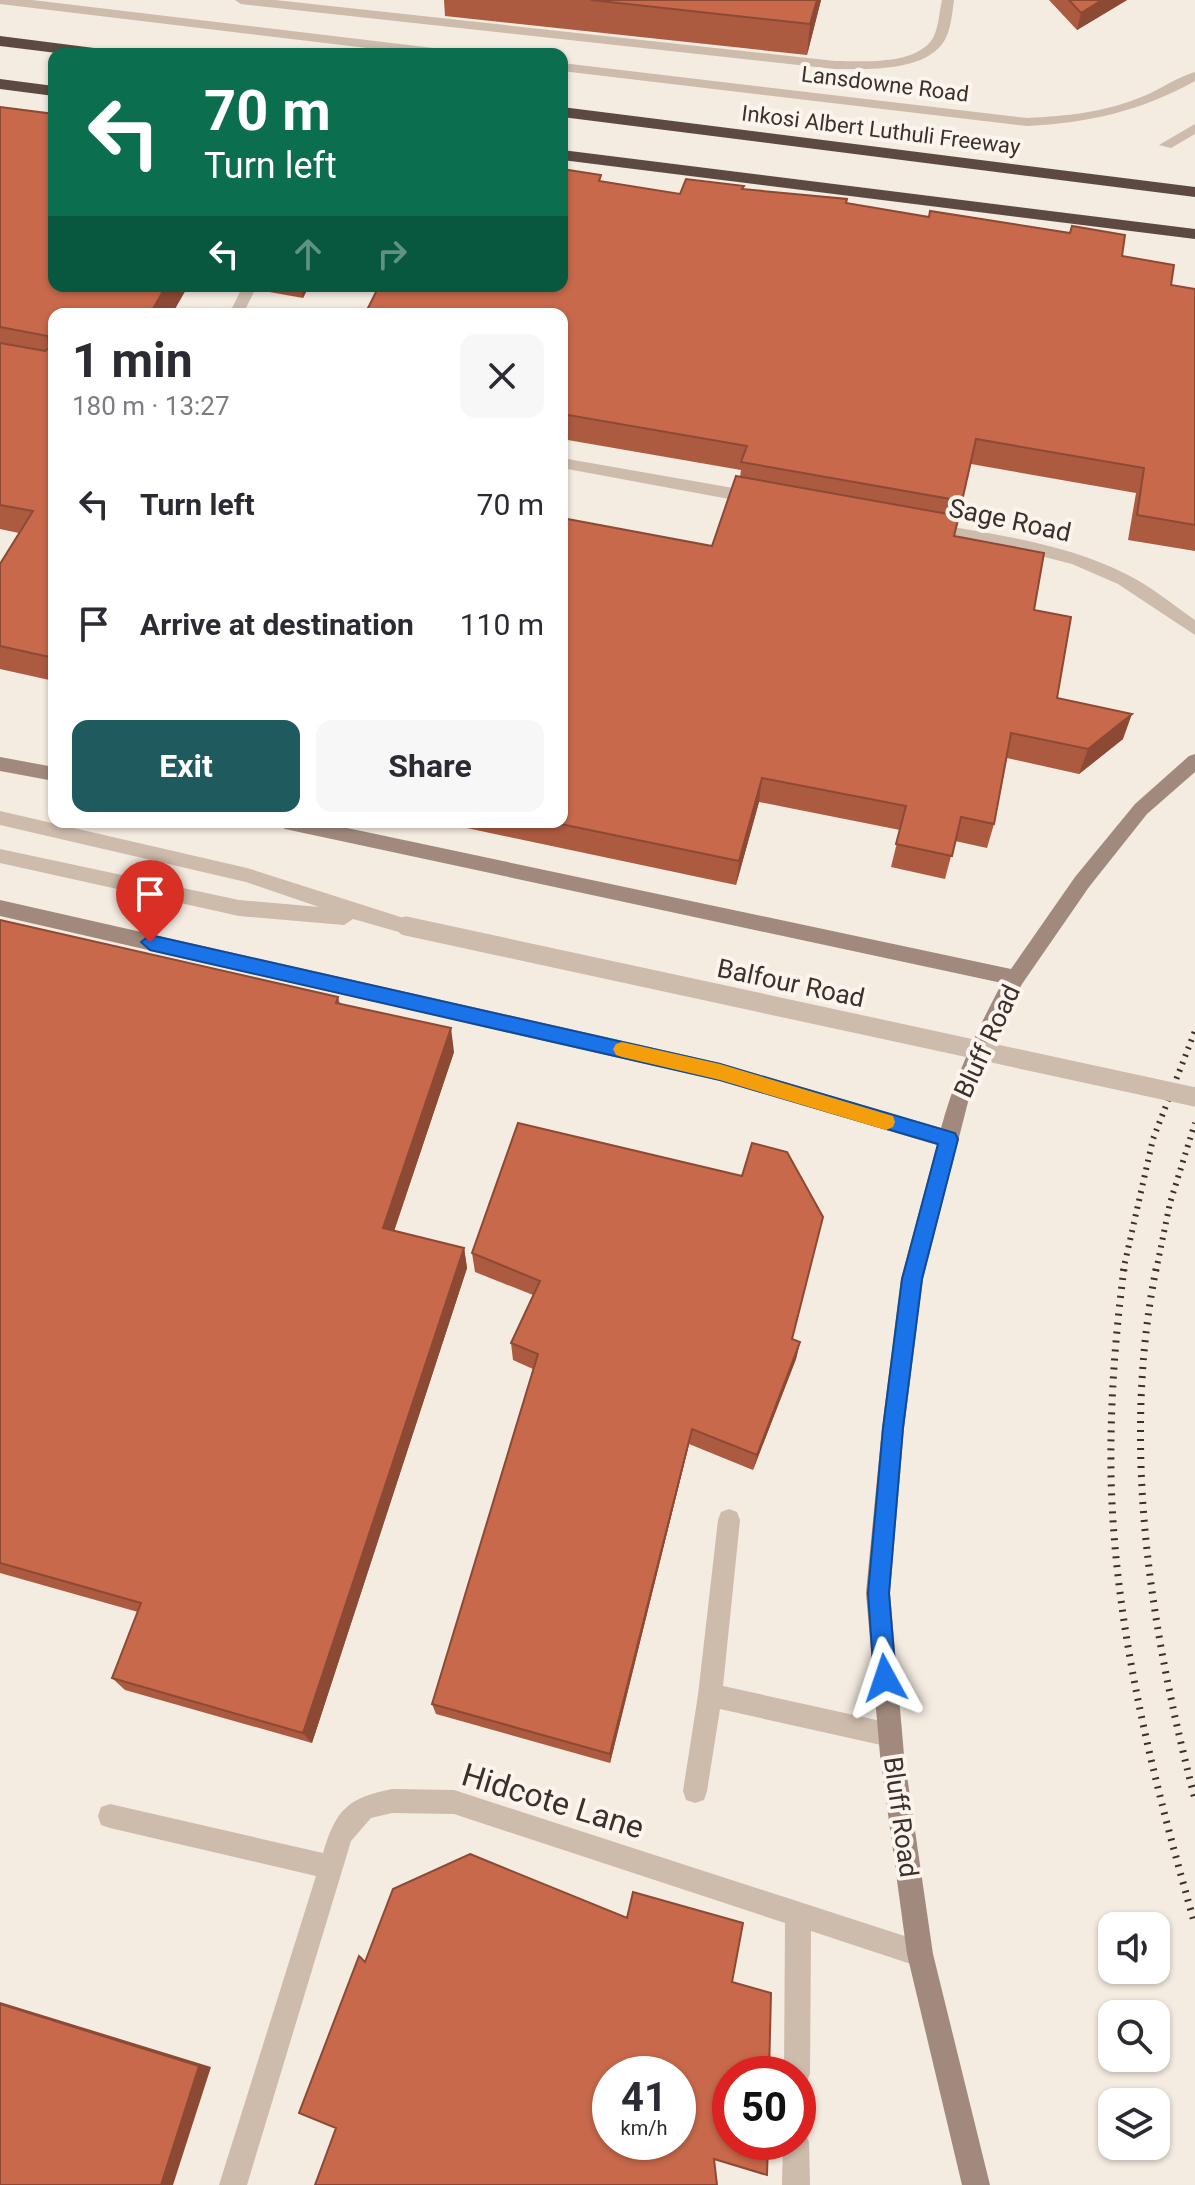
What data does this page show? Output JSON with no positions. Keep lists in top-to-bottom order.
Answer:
{
  "streets": {
    "highway": ["Inkosi Albert Luthuli Freeway"],
    "main road": ["Bluff Road"],
    "street": [
      "Lansdowne Road",
      "Sage Road",
      "Balfour Road",
      "Hidcote Lane"
    ]
  },
  "crossings": [
    ["Bluff Road", "Hidcote Lane"]
  ],
  "page": {
    "turn": ["70 m", "Turn left"],
    "heading": ["1 min", "180 m · 13:27"],
    "list": [
      {
        "name": "Turn left",
        "value": "70 m"
      },
      {
        "name": "Arrive at destination",
        "value": "110 m"
      }
    ],
    "buttons": ["Exit", "Share"],
    "speed": "41 km/h",
    "limit": "50"
  }
}
